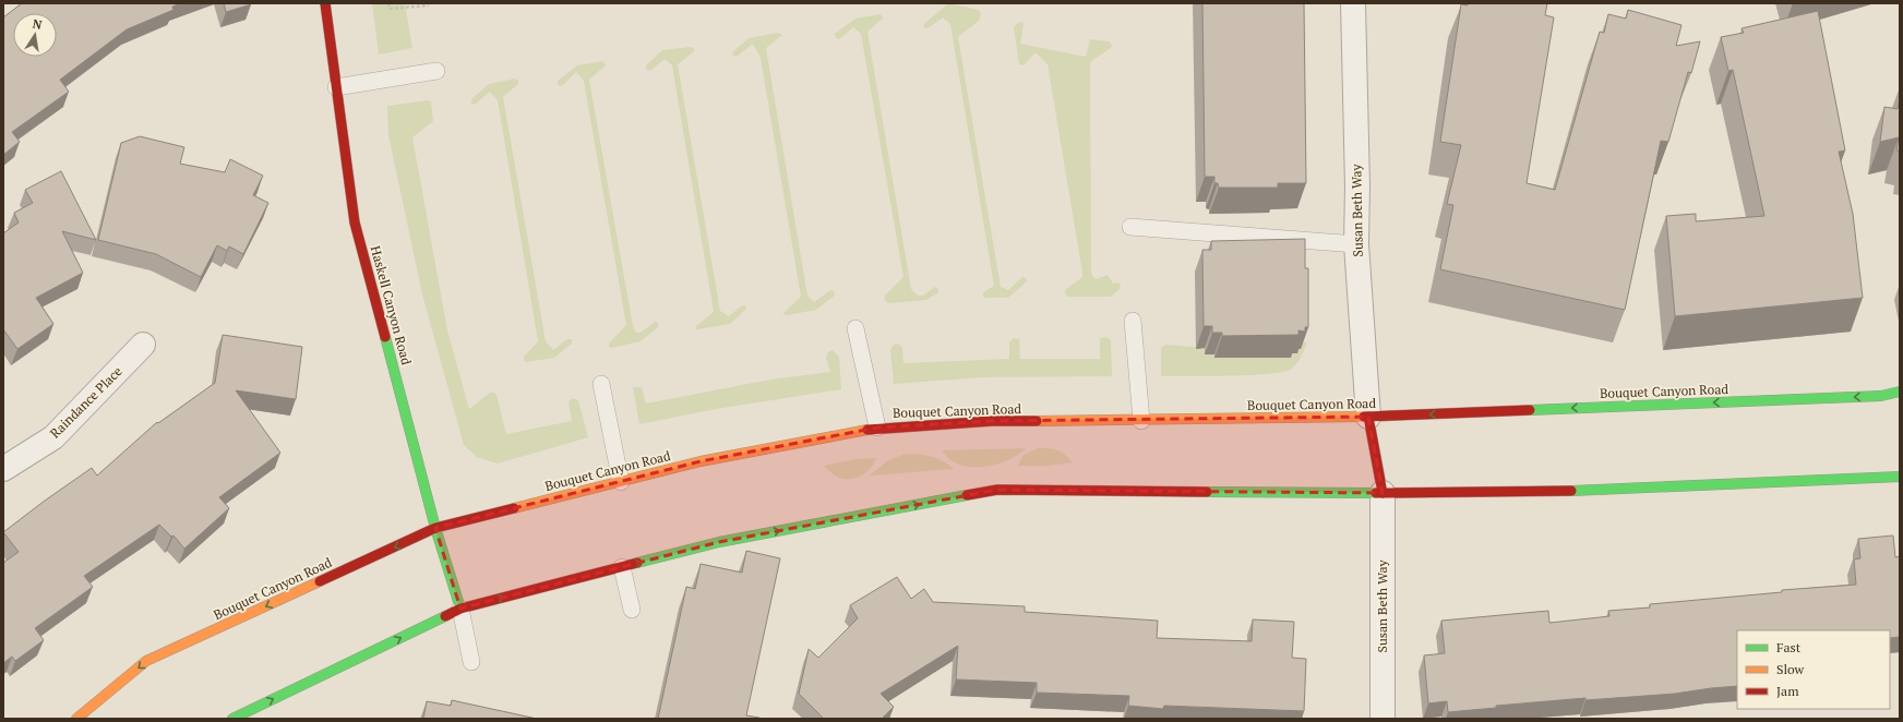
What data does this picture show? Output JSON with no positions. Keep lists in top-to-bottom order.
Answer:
{
  "streets": {
    "main road": ["Haskell Canyon Road", "Bouquet Canyon Road"],
    "street": ["Susan Beth Way", "Raindance Place"]
  },
  "crossings": [
    ["Susan Beth Way", "Bouquet Canyon Road"],
    ["Haskell Canyon Road", "Bouquet Canyon Road"]
  ],
  "legend": ["Fast", "Slow", "Jam"],
  "north": "top"
}
